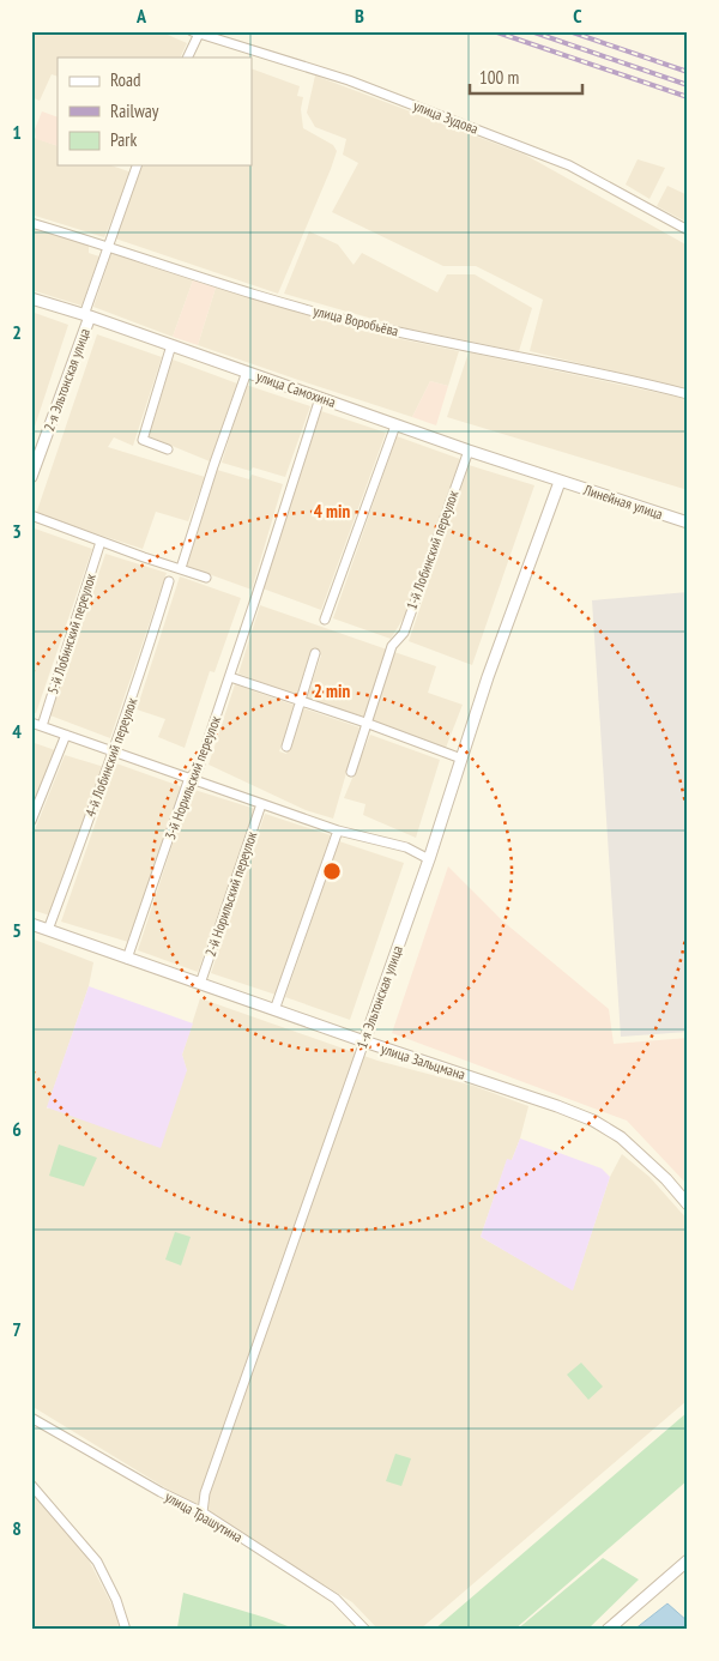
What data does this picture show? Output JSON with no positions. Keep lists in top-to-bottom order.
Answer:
{
  "streets": {
    "street": [
      "улица Зудова",
      "улица Воробьёва",
      "2-я Эльтонская улица",
      "улица Самохина",
      "Линейная улица",
      "1-й Лобинский переулок",
      "5-й Лобинский переулок",
      "4-й Лобинский переулок",
      "3-й Норильский переулок",
      "2-й Норильский переулок",
      "1-я Эльтонская улица",
      "улица Зальцмана",
      "улица Трашутина"
    ]
  },
  "crossings": [
    ["2-я Эльтонская улица", "улица Самохина"],
    ["улица Самохина", "Линейная улица"],
    ["улица Самохина", "1-й Лобинский переулок"],
    ["улица Самохина", "3-й Норильский переулок"],
    ["улица Самохина", "1-я Эльтонская улица"],
    ["Линейная улица", "1-я Эльтонская улица"],
    ["4-й Лобинский переулок", "улица Зальцмана"],
    ["3-й Норильский переулок", "улица Зальцмана"],
    ["2-й Норильский переулок", "улица Зальцмана"],
    ["1-я Эльтонская улица", "улица Зальцмана"],
    ["1-я Эльтонская улица", "улица Трашутина"]
  ],
  "legend": ["Road", "Railway", "Park"],
  "scale_bar": "100 m",
  "grid": {
    "columns": ["A", "B", "C"],
    "rows": [
      "1",
      "2",
      "3",
      "4",
      "5",
      "6",
      "7",
      "8"
    ]
  },
  "rings": ["4 min", "2 min"]
}
